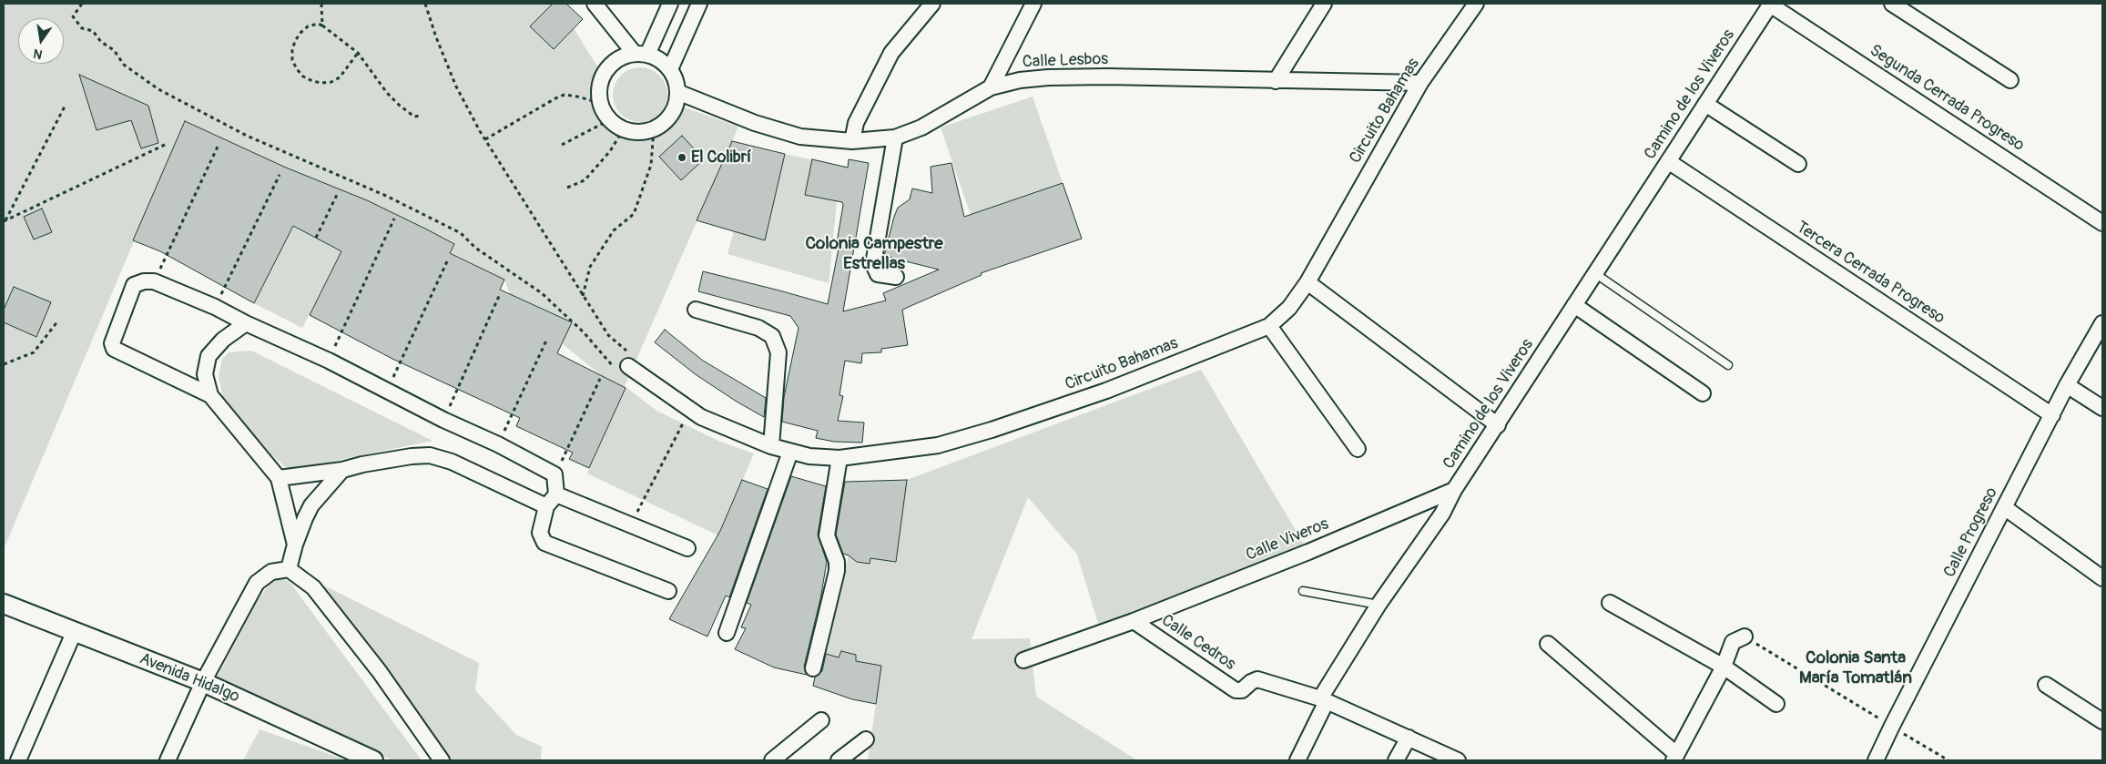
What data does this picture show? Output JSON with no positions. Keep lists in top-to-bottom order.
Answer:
{
  "streets": {
    "street": [
      "Calle Lesbos",
      "Camino de los Viveros",
      "Segunda Cerrada Progreso",
      "Circuito Bahamas",
      "Tercera Cerrada Progreso",
      "Calle Progreso",
      "Calle Viveros",
      "Calle Cedros",
      "Avenida Hidalgo"
    ]
  },
  "crossings": [
    ["Calle Lesbos", "Circuito Bahamas"],
    ["Camino de los Viveros", "Segunda Cerrada Progreso"],
    ["Camino de los Viveros", "Tercera Cerrada Progreso"],
    ["Camino de los Viveros", "Calle Viveros"],
    ["Camino de los Viveros", "Calle Cedros"],
    ["Tercera Cerrada Progreso", "Calle Progreso"],
    ["Calle Viveros", "Calle Cedros"]
  ],
  "districts": ["Colonia Campestre Estrellas", "Colonia Santa María Tomatlán"],
  "places": ["El Colibrí"],
  "north": "bottom"
}
